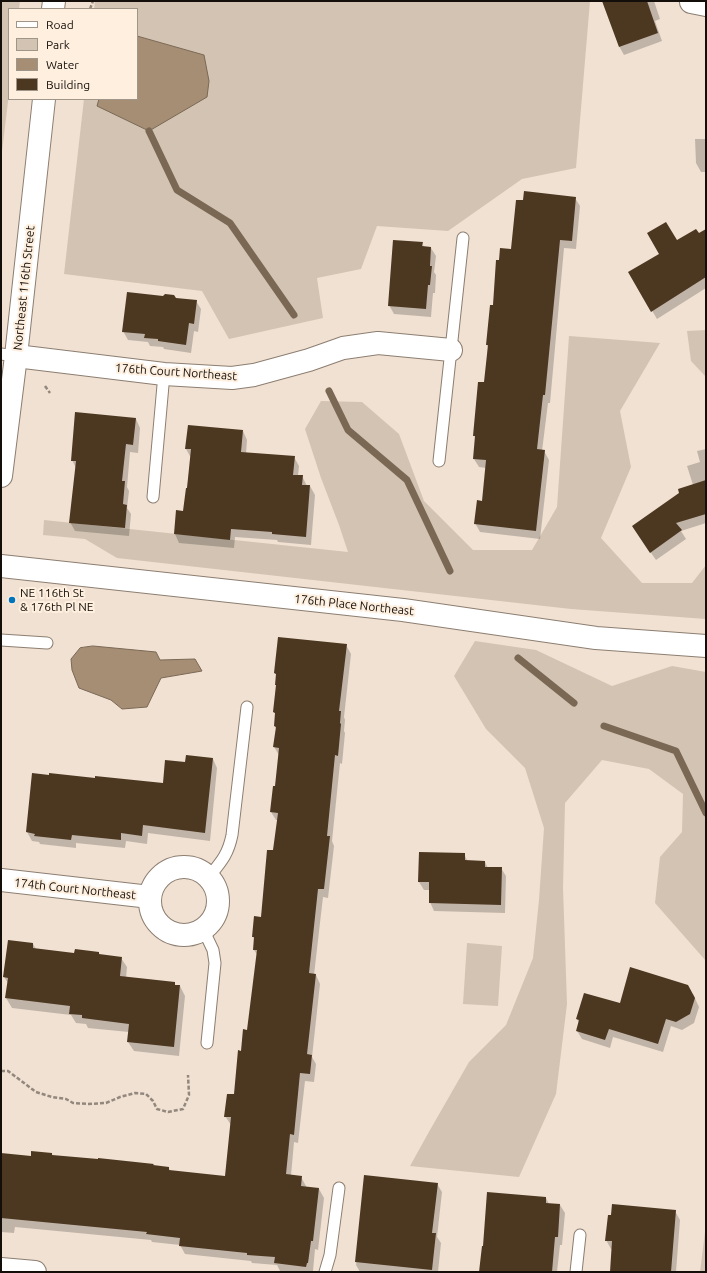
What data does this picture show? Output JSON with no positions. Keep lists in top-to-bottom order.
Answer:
{
  "streets": {
    "street": [
      "Northeast 116th Street",
      "176th Court Northeast",
      "176th Place Northeast",
      "174th Court Northeast"
    ]
  },
  "crossings": [
    ["Northeast 116th Street", "176th Court Northeast"]
  ],
  "places": ["NE 116th St & 176th Pl NE"],
  "legend": [
    "Road",
    "Park",
    "Water",
    "Building"
  ]
}
